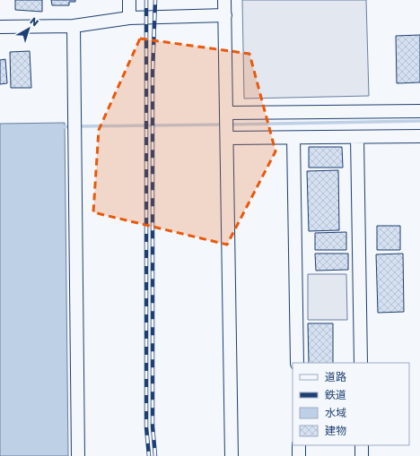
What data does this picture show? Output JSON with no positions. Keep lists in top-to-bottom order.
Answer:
{
  "legend": [
    "道路",
    "鉄道",
    "水域",
    "建物"
  ],
  "north": "top right"
}
